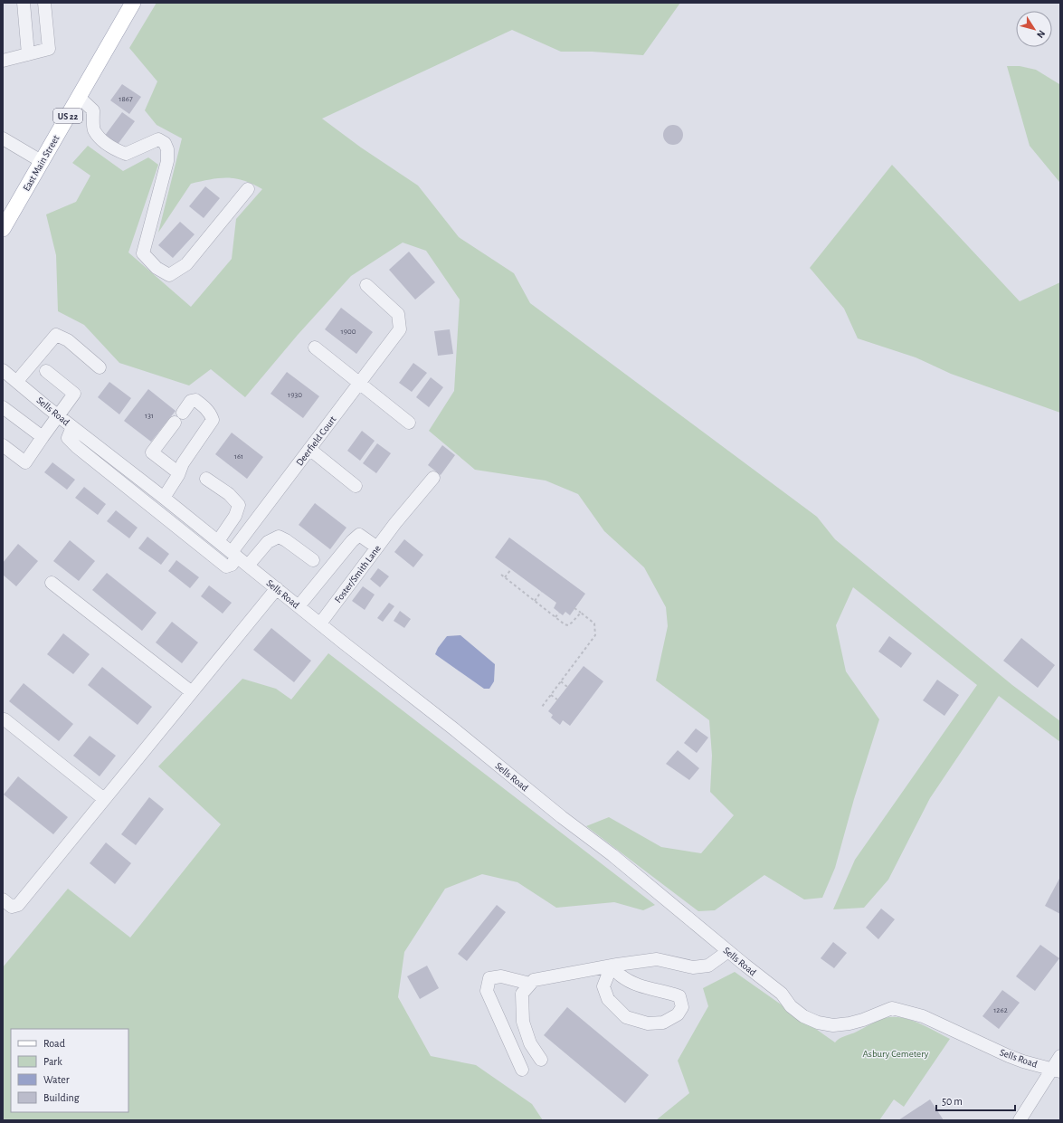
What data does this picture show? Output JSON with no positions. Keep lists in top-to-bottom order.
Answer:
{
  "streets": {
    "main road": ["US 22", "East Main Street"],
    "street": ["Sells Road", "Deerfield Court", "Foster/Smith Lane"]
  },
  "crossings": [
    ["Sells Road", "Deerfield Court"],
    ["Sells Road", "Foster/Smith Lane"]
  ],
  "parks": ["Asbury Cemetery"],
  "house_numbers": [
    "1867",
    "1900",
    "1930",
    "131",
    "161",
    "1262"
  ],
  "legend": [
    "Road",
    "Park",
    "Water",
    "Building"
  ],
  "scale_bar": "50 m",
  "north": "bottom right"
}
